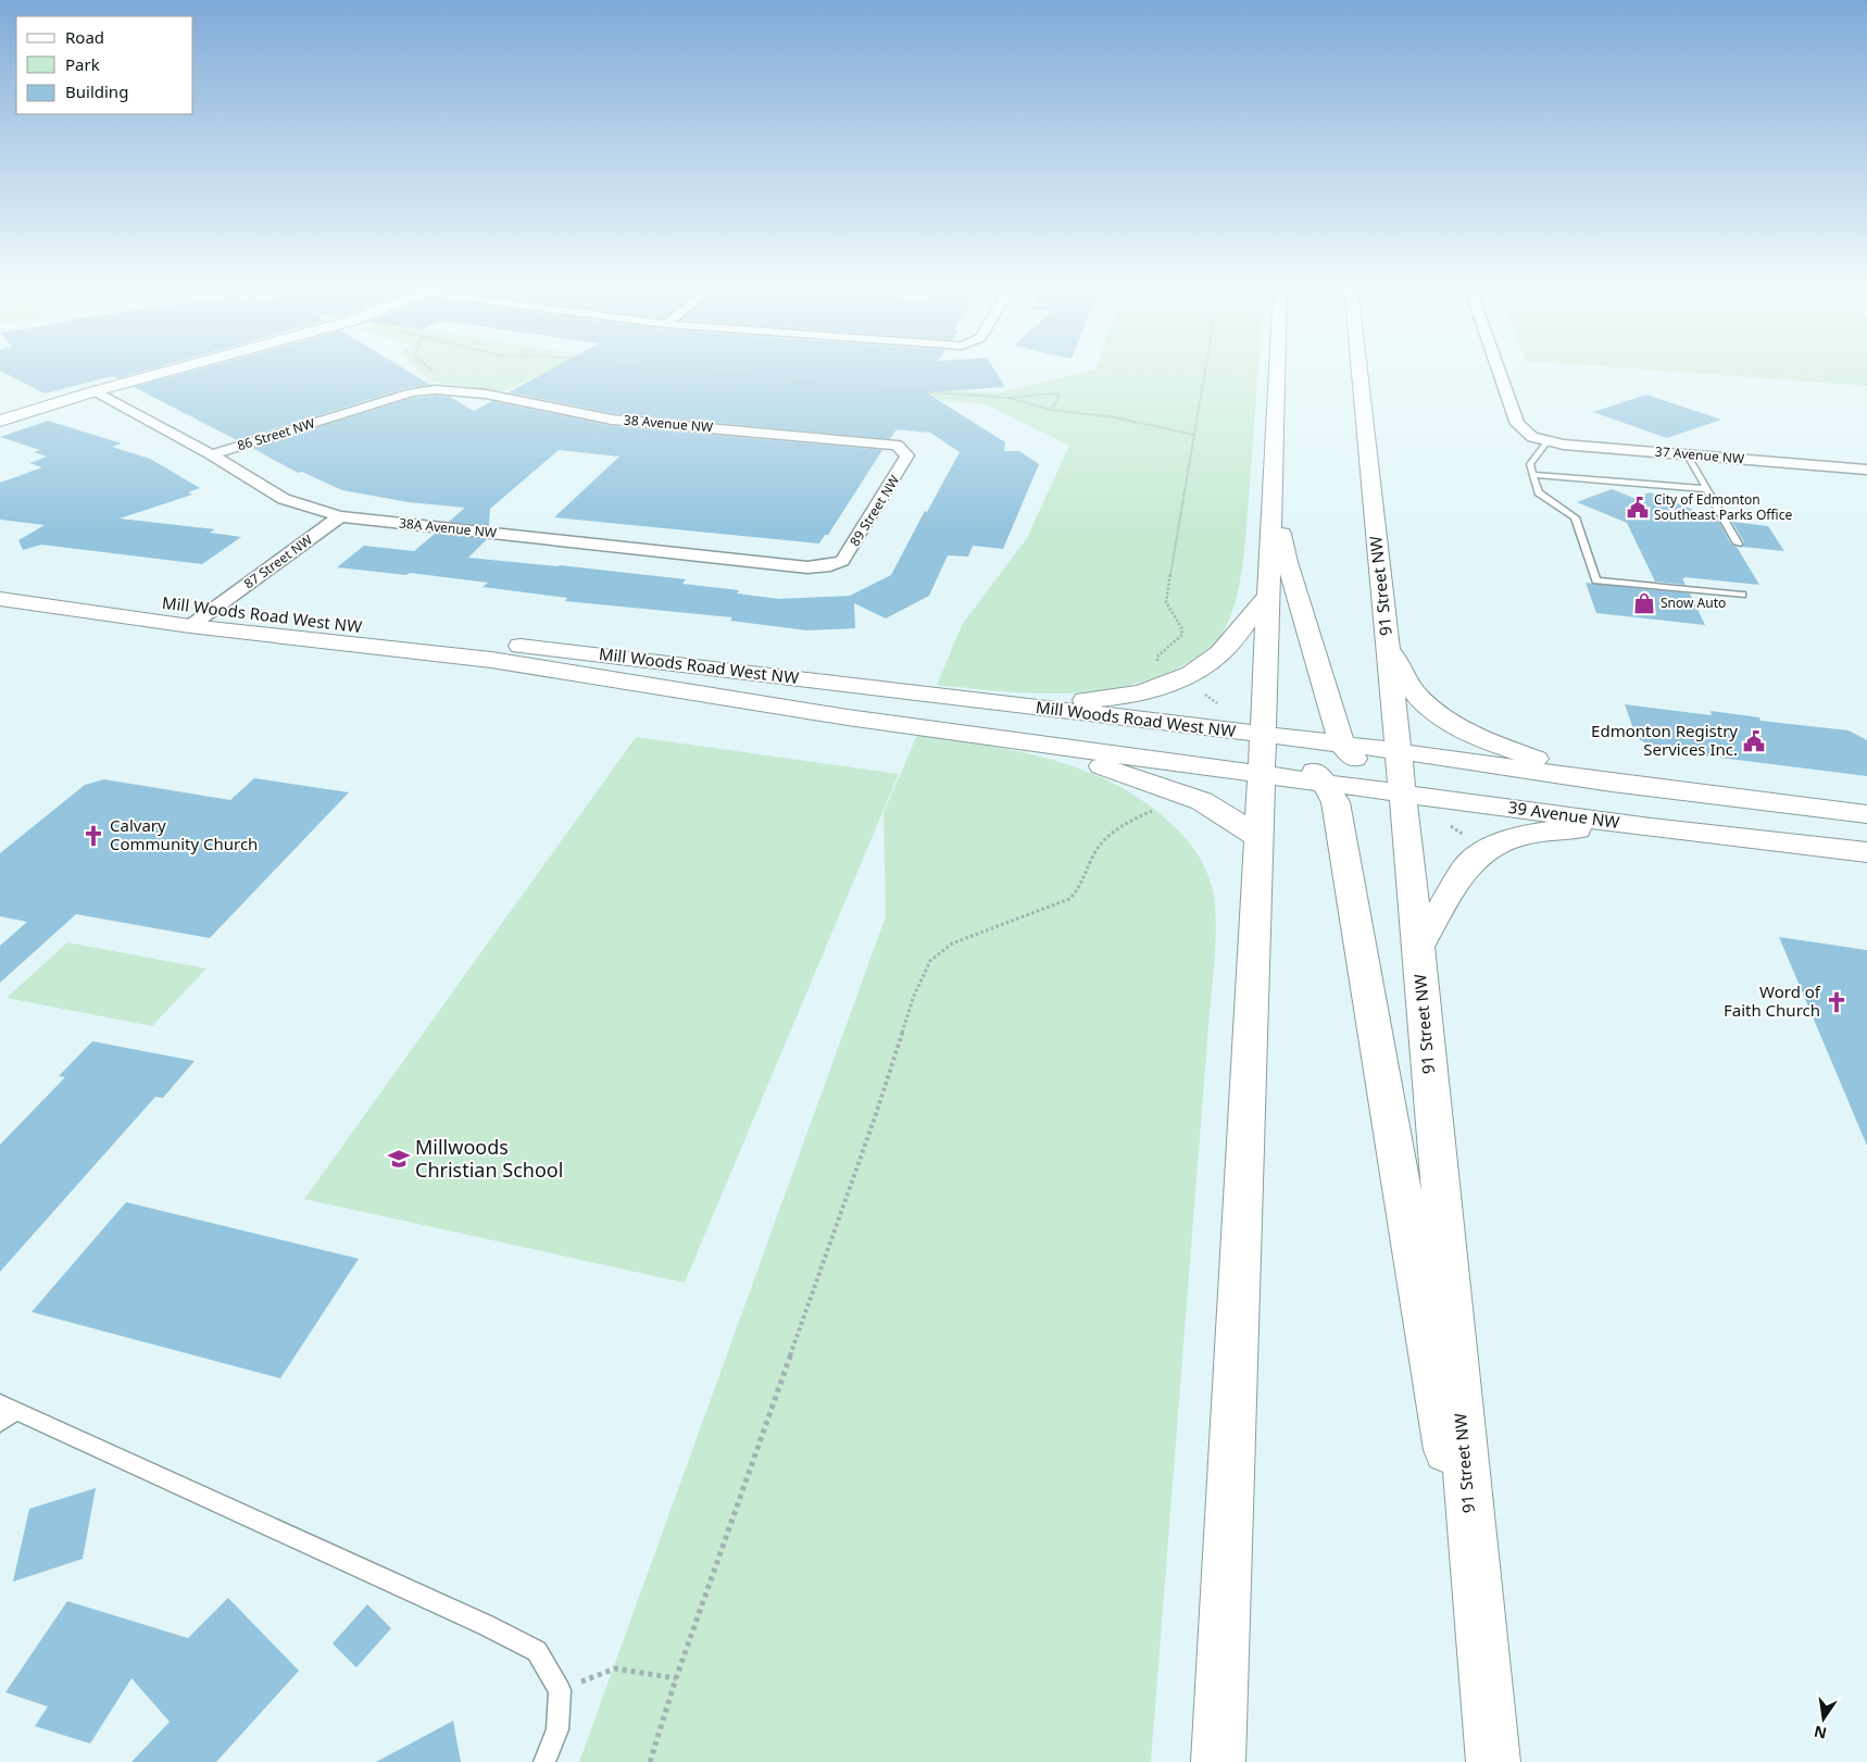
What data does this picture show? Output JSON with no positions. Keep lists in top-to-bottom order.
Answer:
{
  "streets": {
    "main road": ["91 Street NW", "Mill Woods Road West NW", "39 Avenue NW"],
    "street": [
      "38 Avenue NW",
      "86 Street NW",
      "37 Avenue NW",
      "89 Street NW",
      "38A Avenue NW",
      "87 Street NW"
    ]
  },
  "crossings": [
    ["38 Avenue NW", "86 Street NW"],
    ["38 Avenue NW", "89 Street NW"],
    ["86 Street NW", "38A Avenue NW"],
    ["89 Street NW", "38A Avenue NW"],
    ["38A Avenue NW", "87 Street NW"],
    ["87 Street NW", "Mill Woods Road West NW"],
    ["91 Street NW", "39 Avenue NW"],
    ["Mill Woods Road West NW", "39 Avenue NW"]
  ],
  "places": {
    "public building": ["City of Edmonton Southeast Parks Office", "Edmonton Registry Services Inc."],
    "shop": ["Snow Auto"],
    "church": ["Calvary Community Church", "Word of Faith Church"],
    "school or university": ["Millwoods Christian School"]
  },
  "legend": ["Road", "Park", "Building"],
  "north": "bottom"
}
